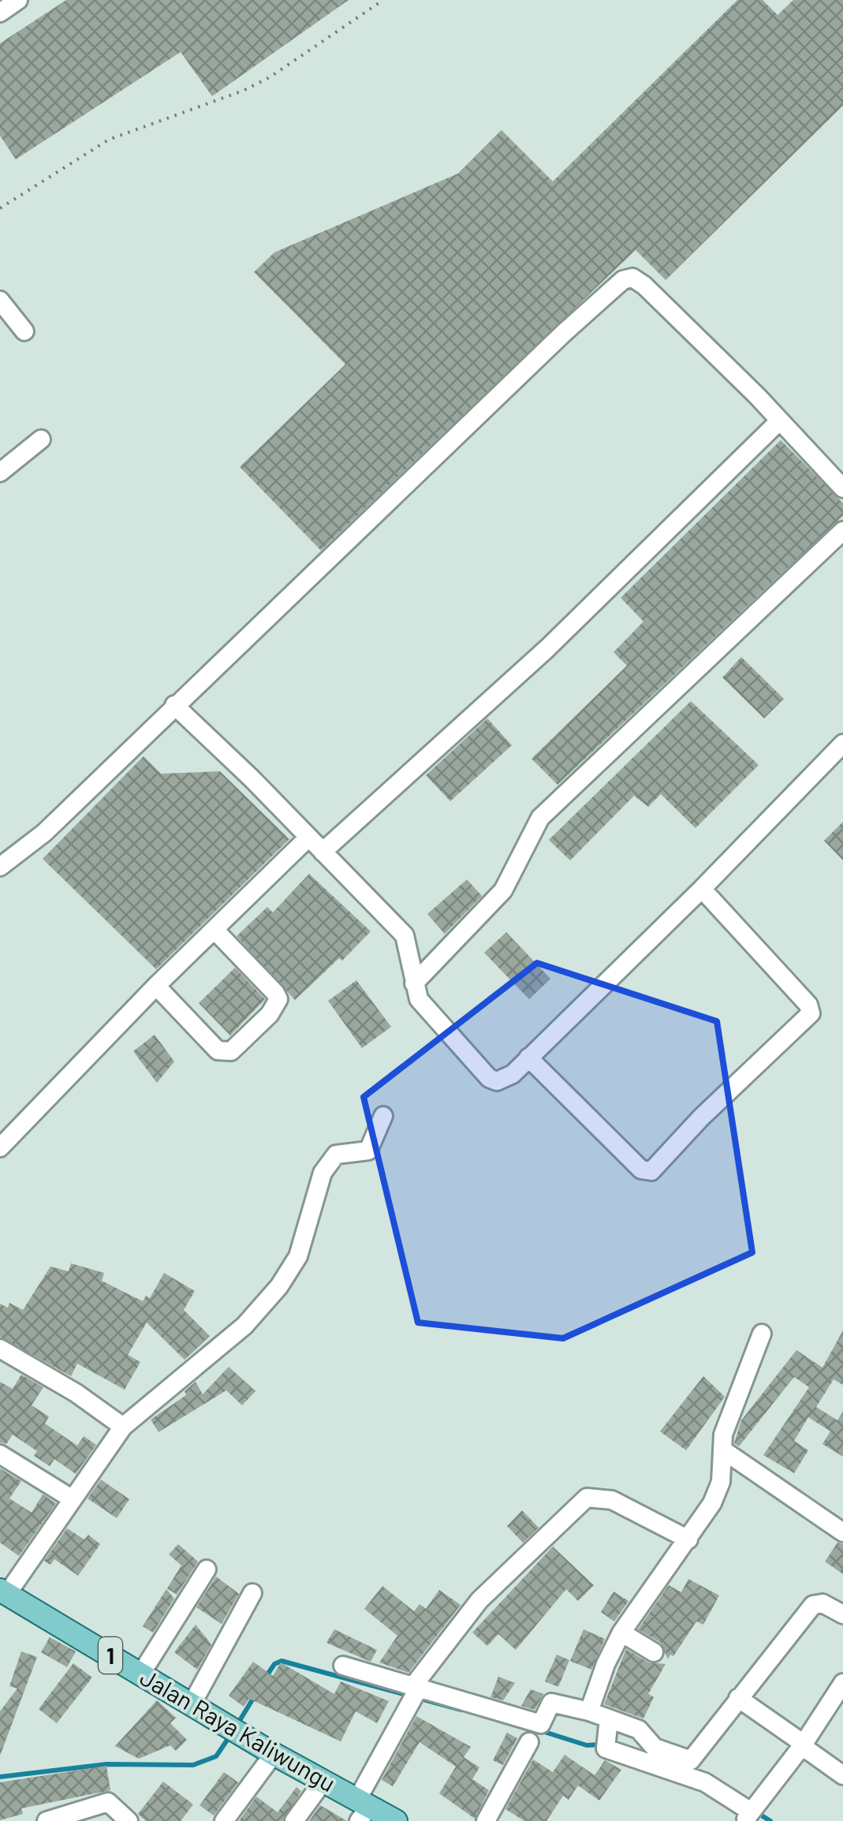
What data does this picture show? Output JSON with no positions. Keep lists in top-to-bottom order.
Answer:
{
  "streets": {
    "main road": ["1", "Jalan Raya Kaliwungu"]
  }
}
